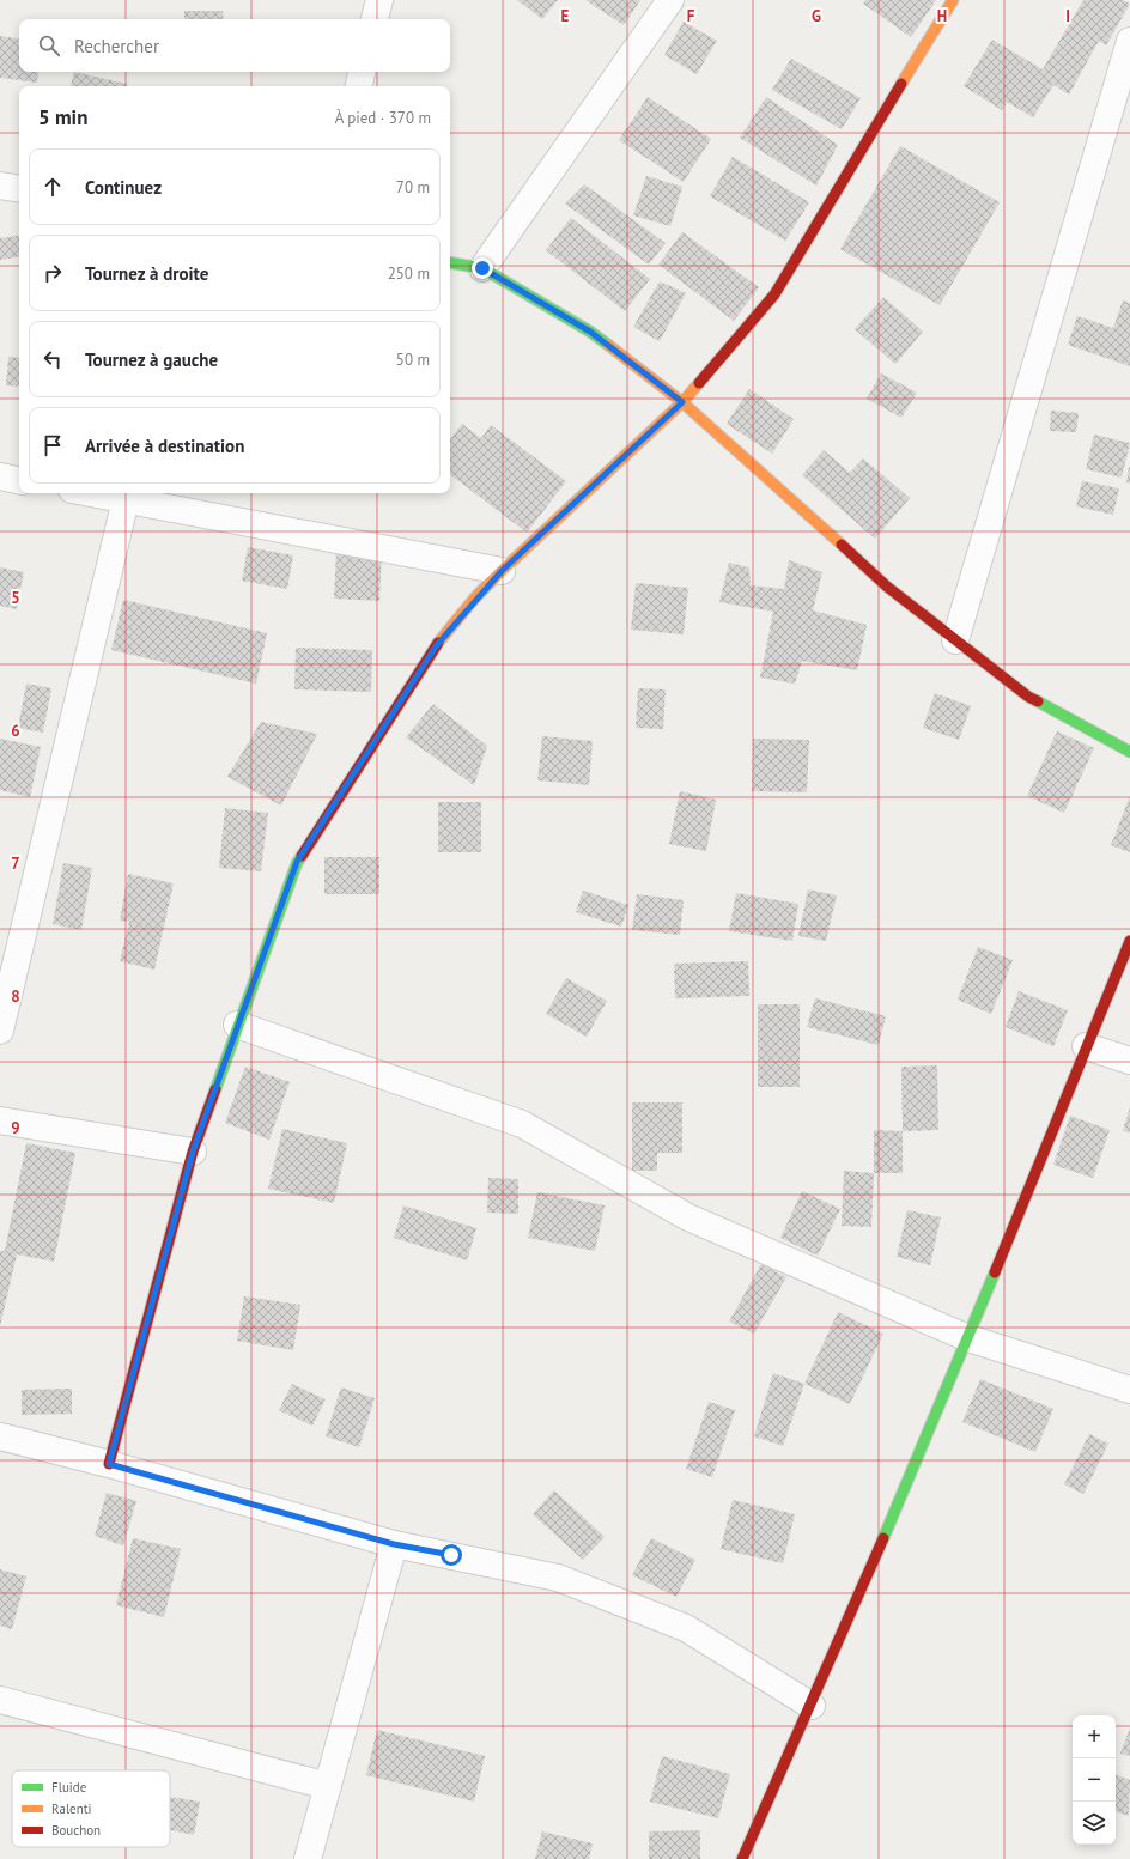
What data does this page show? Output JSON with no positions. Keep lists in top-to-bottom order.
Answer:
{
  "legend": ["Fluide", "Ralenti", "Bouchon"],
  "page": {
    "search": "Rechercher",
    "heading": ["5 min", "À pied · 370 m"],
    "list": [
      ["Continuez", "70 m"],
      ["Tournez à droite", "250 m"],
      ["Tournez à gauche", "50 m"],
      "Arrivée à destination"
    ],
    "map_buttons": ["+", "−"]
  },
  "grid": {
    "columns": [
      "E",
      "F",
      "G",
      "H",
      "I"
    ],
    "rows": [
      "5",
      "6",
      "7",
      "8",
      "9"
    ]
  }
}
